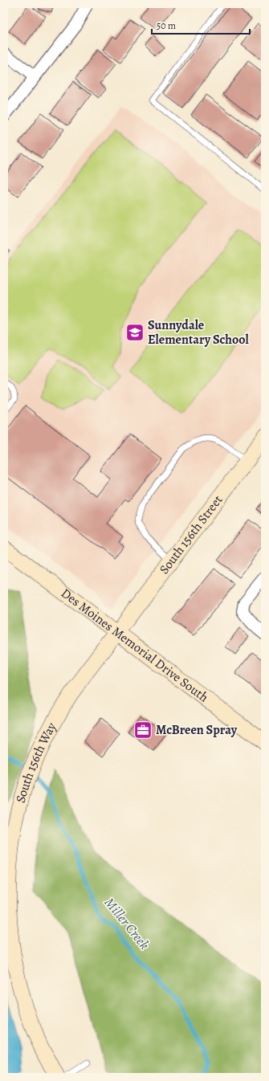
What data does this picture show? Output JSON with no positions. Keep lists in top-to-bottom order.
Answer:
{
  "streets": {
    "main road": ["South 156th Street", "Des Moines Memorial Drive South", "South 156th Way"]
  },
  "crossings": [
    ["South 156th Street", "Des Moines Memorial Drive South"],
    ["South 156th Street", "South 156th Way"],
    ["Des Moines Memorial Drive South", "South 156th Way"]
  ],
  "water": ["Miller Creek"],
  "places": {
    "school or university": ["Sunnydale Elementary School"],
    "office": ["McBreen Spray"]
  },
  "scale_bar": "50 m"
}
